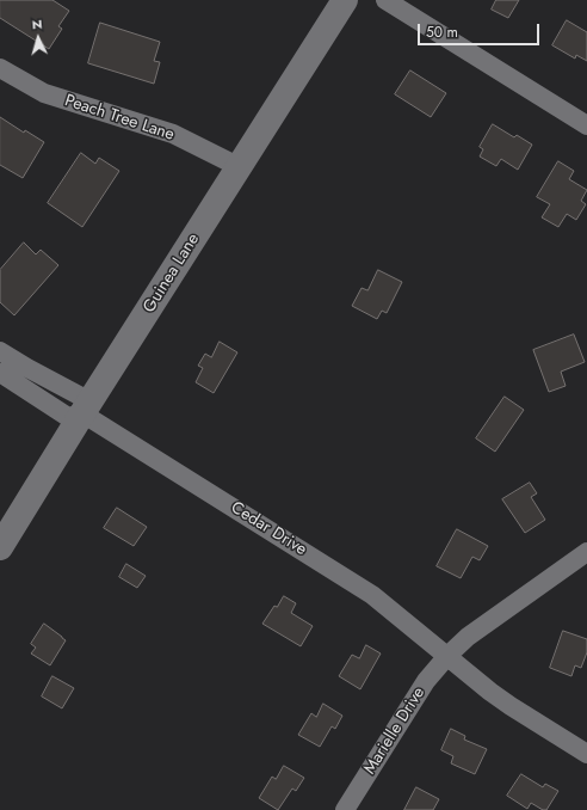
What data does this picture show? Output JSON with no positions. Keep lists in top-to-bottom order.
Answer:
{
  "streets": {
    "street": [
      "Peach Tree Lane",
      "Guinea Lane",
      "Cedar Drive",
      "Marielle Drive"
    ]
  },
  "crossings": [
    ["Peach Tree Lane", "Guinea Lane"],
    ["Guinea Lane", "Cedar Drive"],
    ["Cedar Drive", "Marielle Drive"]
  ],
  "scale_bar": "50 m",
  "north": "top"
}
